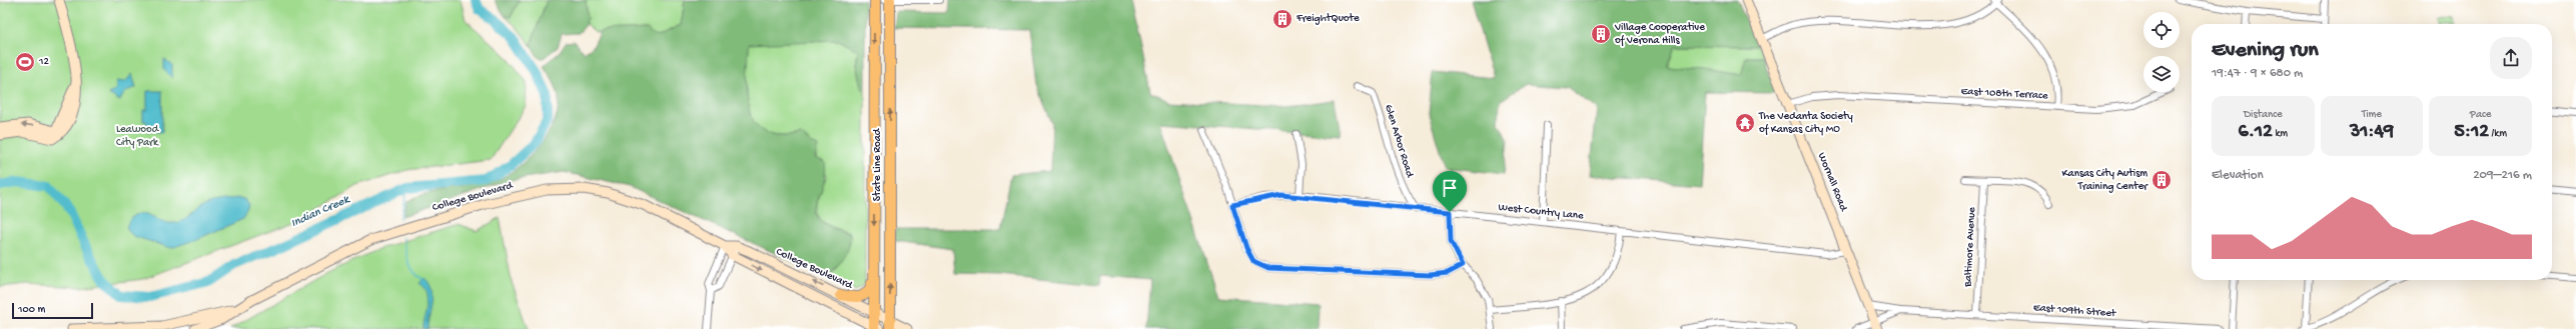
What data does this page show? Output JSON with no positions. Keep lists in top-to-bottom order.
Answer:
{
  "streets": {
    "main road": ["State Line Road", "Wornall Road", "College Boulevard"],
    "street": [
      "East 108th Terrace",
      "Glen Arbor Road",
      "West Country Lane",
      "Baltimore Avenue",
      "East 109th Street"
    ]
  },
  "crossings": [
    ["East 108th Terrace", "Wornall Road"],
    ["Glen Arbor Road", "West Country Lane"],
    ["State Line Road", "College Boulevard"],
    ["Wornall Road", "West Country Lane"],
    ["Wornall Road", "East 109th Street"],
    ["Baltimore Avenue", "East 109th Street"]
  ],
  "water": ["Indian Creek"],
  "parks": ["Leawood City Park"],
  "places": {
    "building": ["FreightQuote", "Village Cooperative of Verona Hills", "Kansas City Autism Training Center"],
    "sports": ["12"],
    "temple": ["The Vedanta Society of Kansas City MO"]
  },
  "scale_bar": "100 m",
  "page": {
    "heading": ["Evening run", "19:47 · 9 × 680 m"],
    "stats": [
      ["Distance", "6.12 km"],
      ["Time", "31:49"],
      ["Pace", "5:12 /km"]
    ],
    "chart": ["Elevation", "209–216 m"],
    "scale": "100 m"
  }
}
